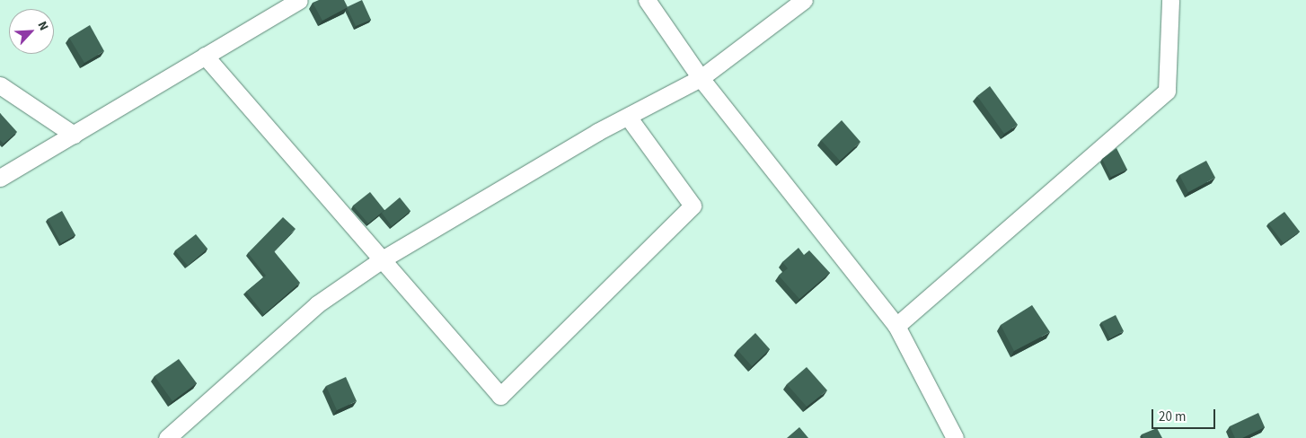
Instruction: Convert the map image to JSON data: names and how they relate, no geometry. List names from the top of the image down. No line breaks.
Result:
{"scale_bar":"20 m","north":"top right"}
